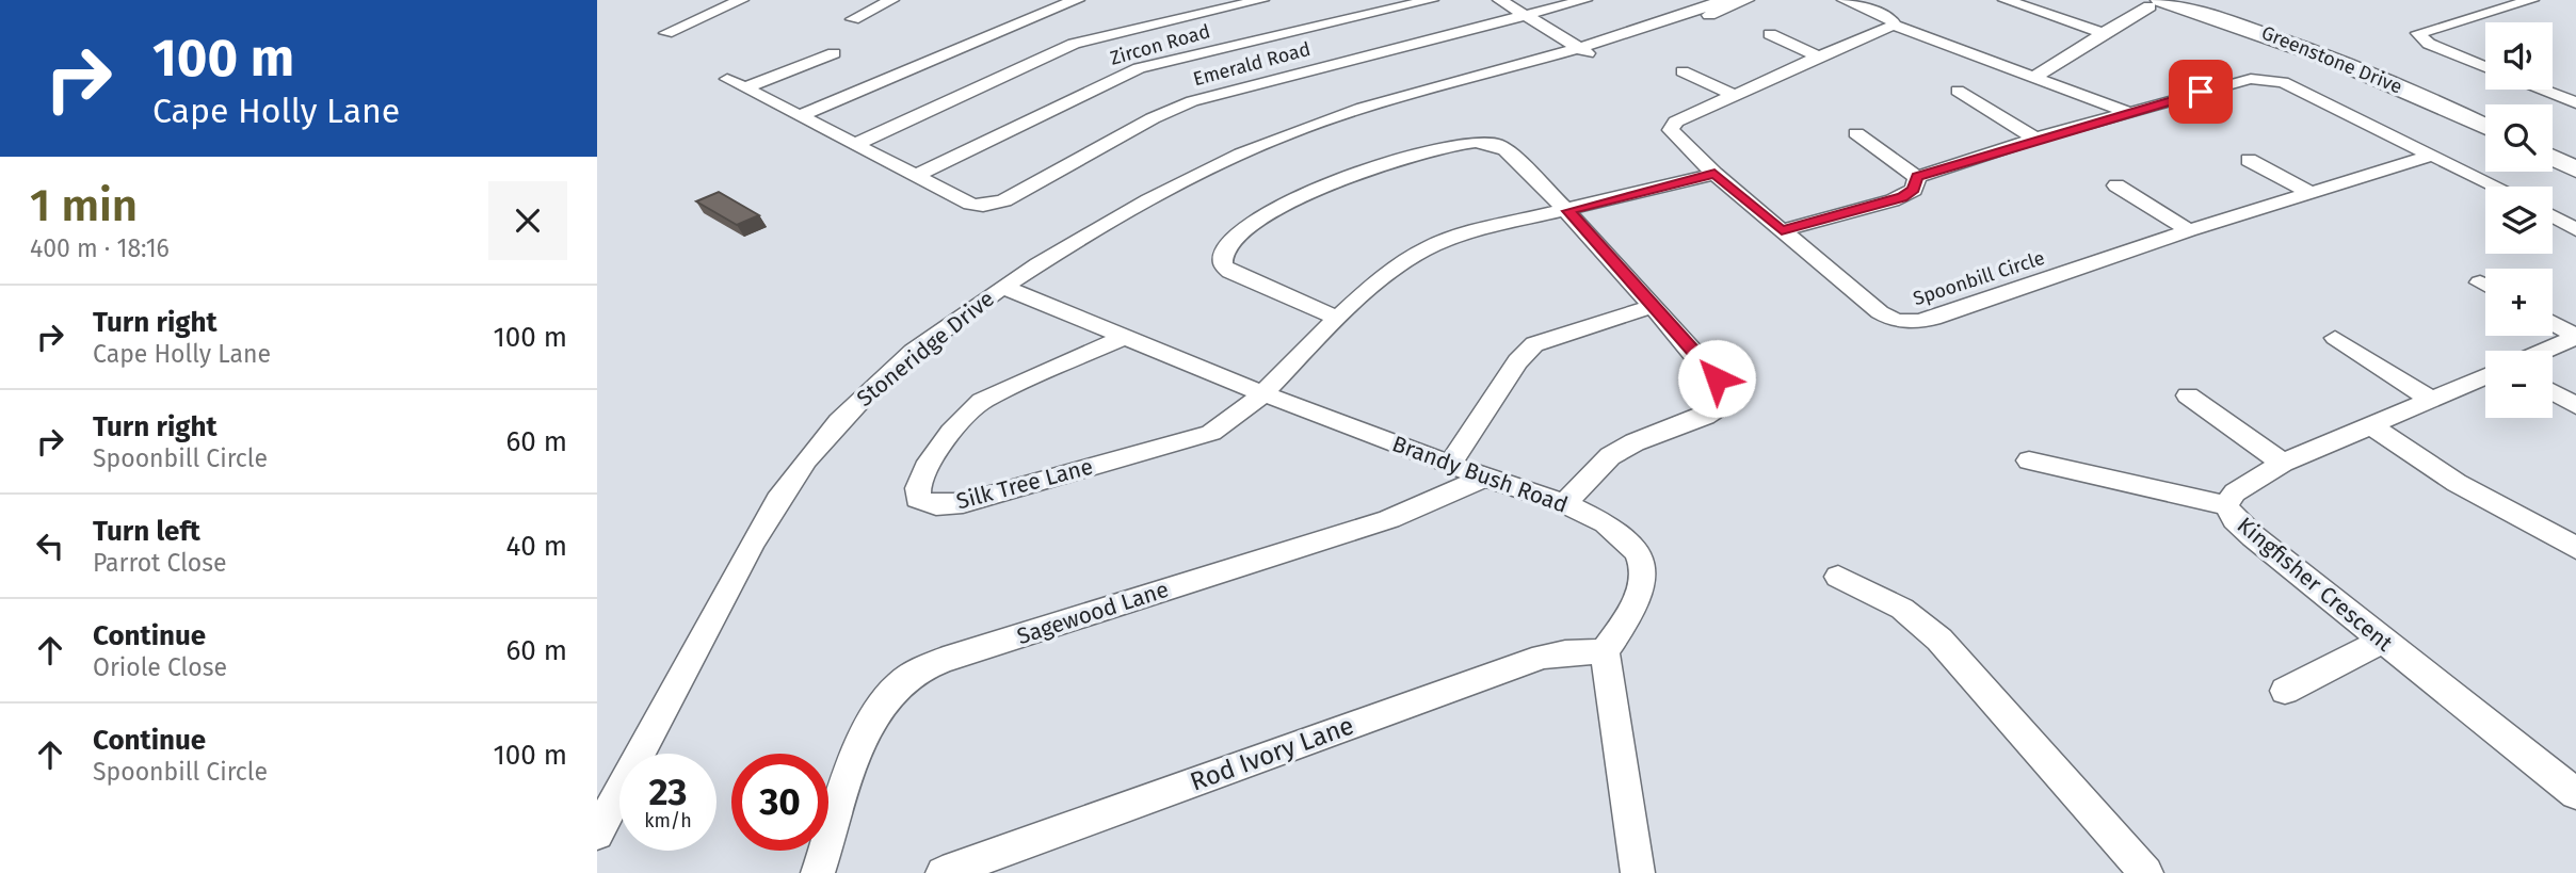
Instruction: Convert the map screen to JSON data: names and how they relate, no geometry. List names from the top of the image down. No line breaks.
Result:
{"streets":{"main road":["Greenstone Drive"],"street":["Zircon Road","Emerald Road","Spoonbill Circle","Stoneridge Drive","Brandy Bush Road","Silk Tree Lane","Kingfisher Crescent","Sagewood Lane","Rod Ivory Lane"]},"crossings":[["Zircon Road","Emerald Road"],["Stoneridge Drive","Brandy Bush Road"],["Brandy Bush Road","Silk Tree Lane"],["Brandy Bush Road","Sagewood Lane"],["Brandy Bush Road","Rod Ivory Lane"]],"page":{"turn":["100 m","Cape Holly Lane"],"map_buttons":["+","−"],"heading":["1 min","400 m · 18:16"],"list":[{"name":"Turn right","note":"Cape Holly Lane","value":"100 m"},{"name":"Turn right","note":"Spoonbill Circle","value":"60 m"},{"name":"Turn left","note":"Parrot Close","value":"40 m"},{"name":"Continue","note":"Oriole Close","value":"60 m"},{"name":"Continue","note":"Spoonbill Circle","value":"100 m"}],"speed":"23 km/h","limit":"30"}}
